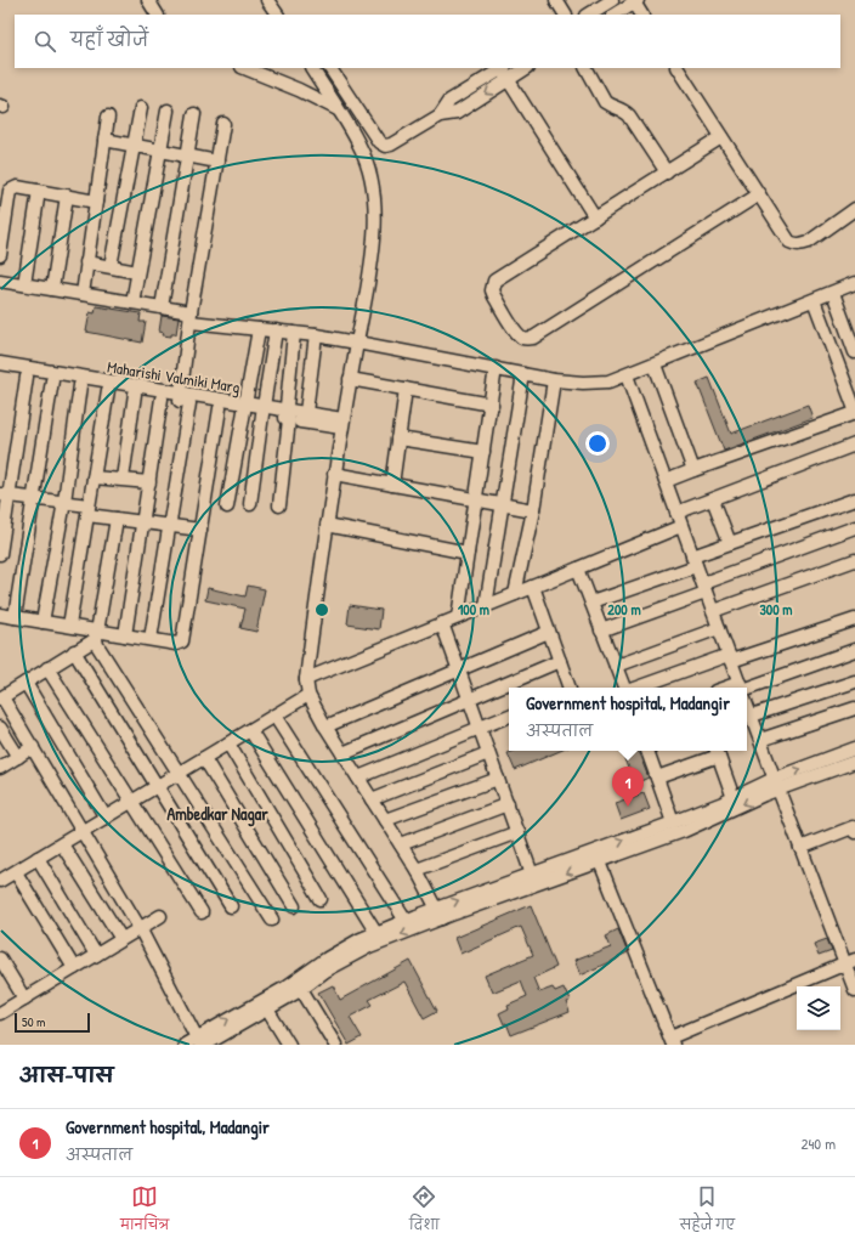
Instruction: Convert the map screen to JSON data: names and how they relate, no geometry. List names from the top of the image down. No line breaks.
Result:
{"streets":{"street":["Maharishi Valmiki Marg"]},"districts":["Ambedkar Nagar"],"scale_bar":"50 m","page":{"search":"यहाँ खोजें","popup":["Government hospital, Madangir","अस्पताल"],"pins":"1","scale":"50 m","heading":"आस-पास","list":[{"mark":"1","name":"Government hospital, Madangir","note":"अस्पताल","value":"240 m"}],"nav":["मानचित्र","दिशा","सहेजे गए"]},"rings":["100 m","200 m","300 m"]}
